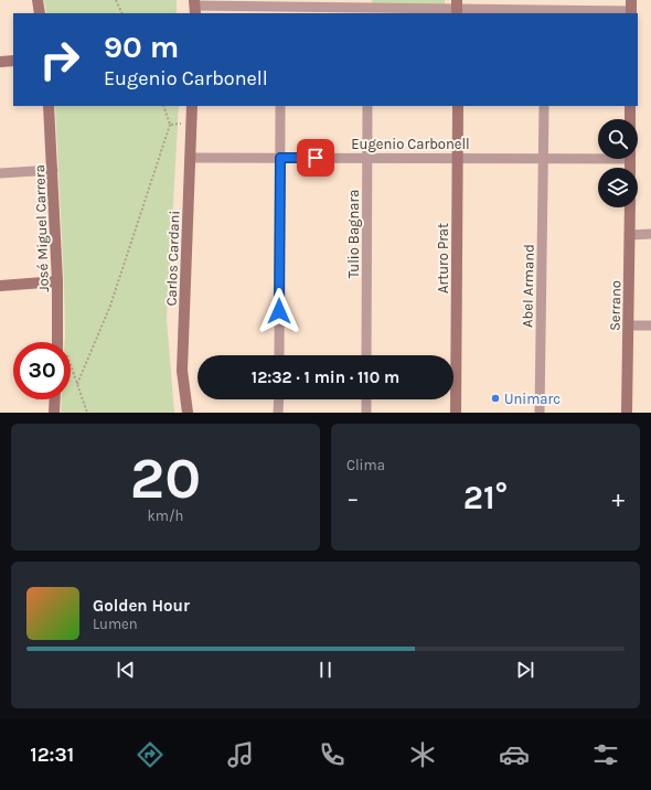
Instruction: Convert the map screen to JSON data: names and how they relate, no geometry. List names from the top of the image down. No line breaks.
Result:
{"streets":{"main road":["José Miguel Carrera","Carlos Cardani","Arturo Prat","Serrano"],"street":["Eugenio Carbonell","Tulio Bagnara","Abel Armand"]},"crossings":[["Eugenio Carbonell","Tulio Bagnara"],["Eugenio Carbonell","Carlos Cardani"],["Eugenio Carbonell","Arturo Prat"],["Eugenio Carbonell","Abel Armand"]],"places":["Unimarc"],"page":{"turn":["90 m","Eugenio Carbonell"],"limit":"30","trip":"12:32 · 1 min · 110 m","tile":[["20","km/h"],"Clima"],"heat":["−","21°","+"],"song":["Golden Hour","Lumen"],"tabs":"12:31"}}
